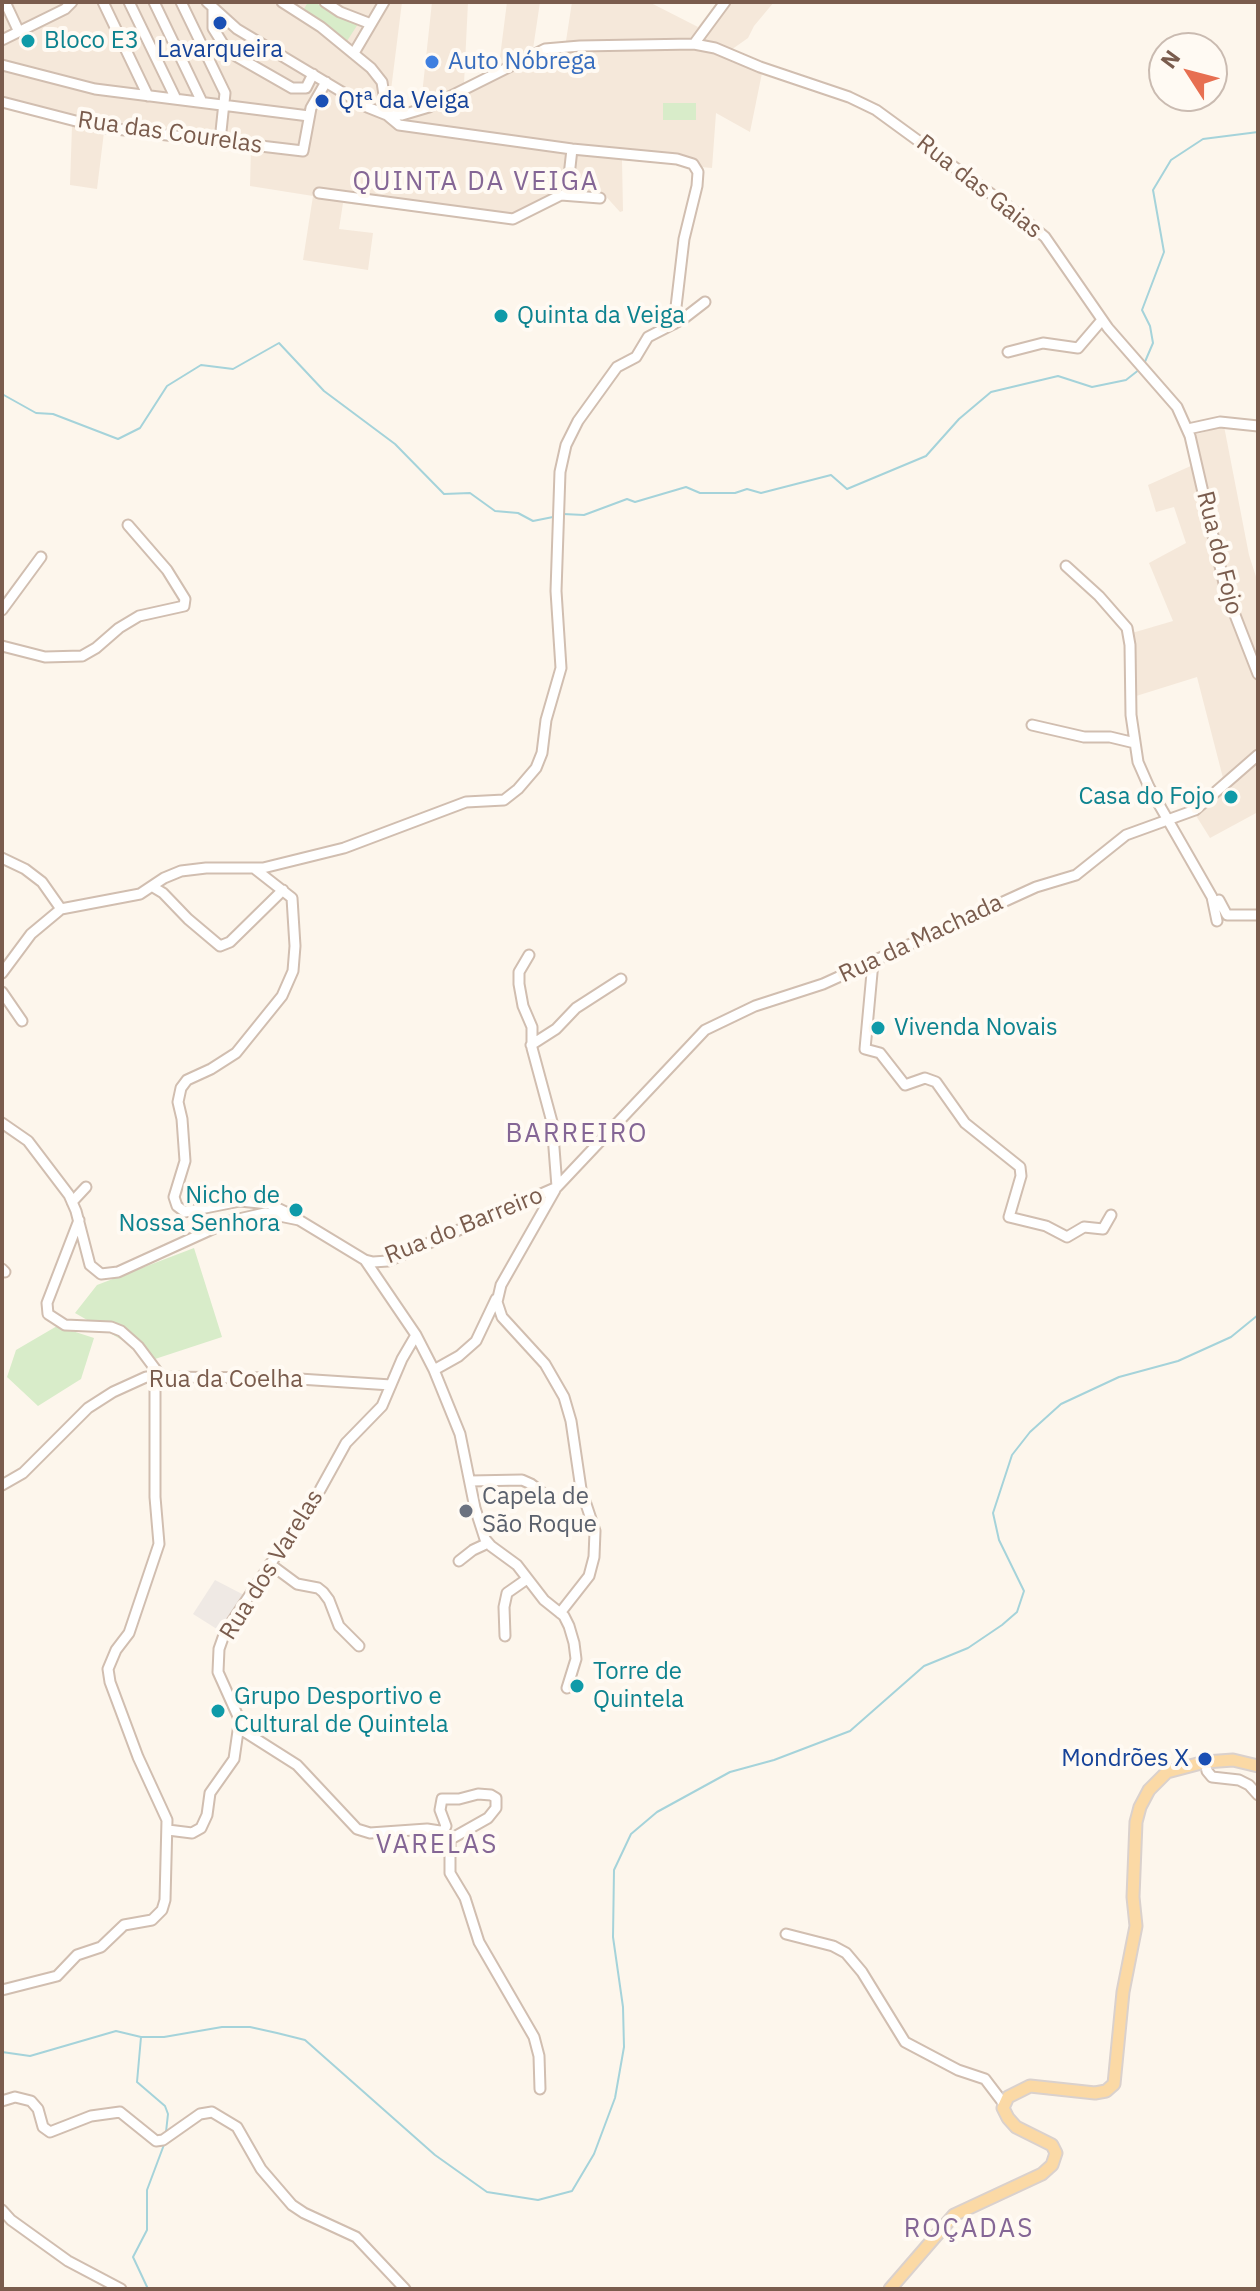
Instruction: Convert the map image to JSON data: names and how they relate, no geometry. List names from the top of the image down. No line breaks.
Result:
{"streets":{"street":["Rua das Courelas","Rua das Gaias","Rua do Fojo","Rua da Machada","Rua do Barreiro","Rua da Coelha","Rua dos Varelas"]},"crossings":[["Rua das Gaias","Rua do Fojo"],["Rua da Machada","Rua do Barreiro"],["Rua da Coelha","Rua dos Varelas"]],"districts":["QUINTA DA VEIGA","BARREIRO","VARELAS","ROÇADAS"],"places":["Lavarqueira","Bloco E3","Auto Nóbrega","Qtª da Veiga","Quinta da Veiga","Casa do Fojo","Vivenda Novais","Nicho de Nossa Senhora","Capela de São Roque","Torre de Quintela","Grupo Desportivo e Cultural de Quintela","Mondrões X"],"north":"top left"}
